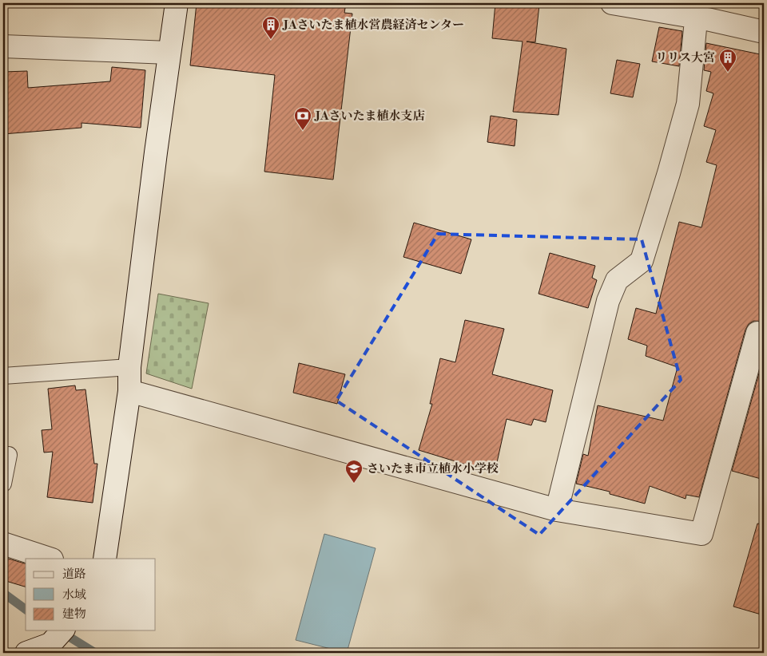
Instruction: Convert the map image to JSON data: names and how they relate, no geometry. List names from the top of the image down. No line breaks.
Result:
{"places":{"building":["JAさいたま植水営農経済センター","リリス大宮"],"bank":["JAさいたま植水支店"],"school or university":["さいたま市立植水小学校"]},"legend":["道路","水域","建物"]}
